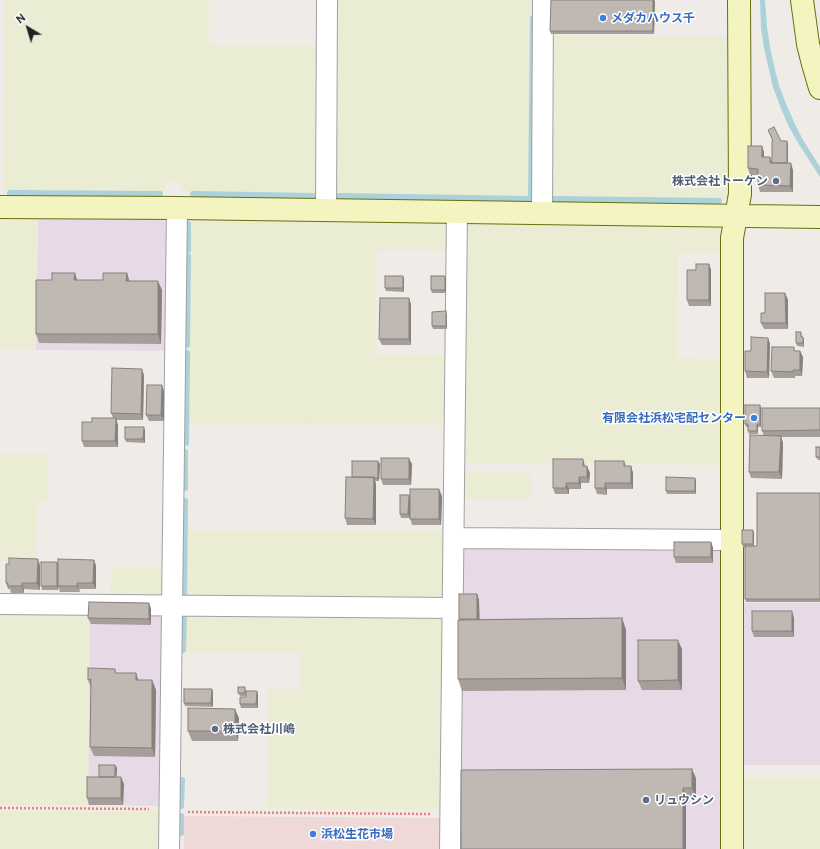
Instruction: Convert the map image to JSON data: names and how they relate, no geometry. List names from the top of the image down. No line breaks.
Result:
{"places":["メダカハウス千","株式会社トーケン","有限会社浜松宅配センター","株式会社川嶋","リュウシン","浜松生花市場"],"north":"top left"}
